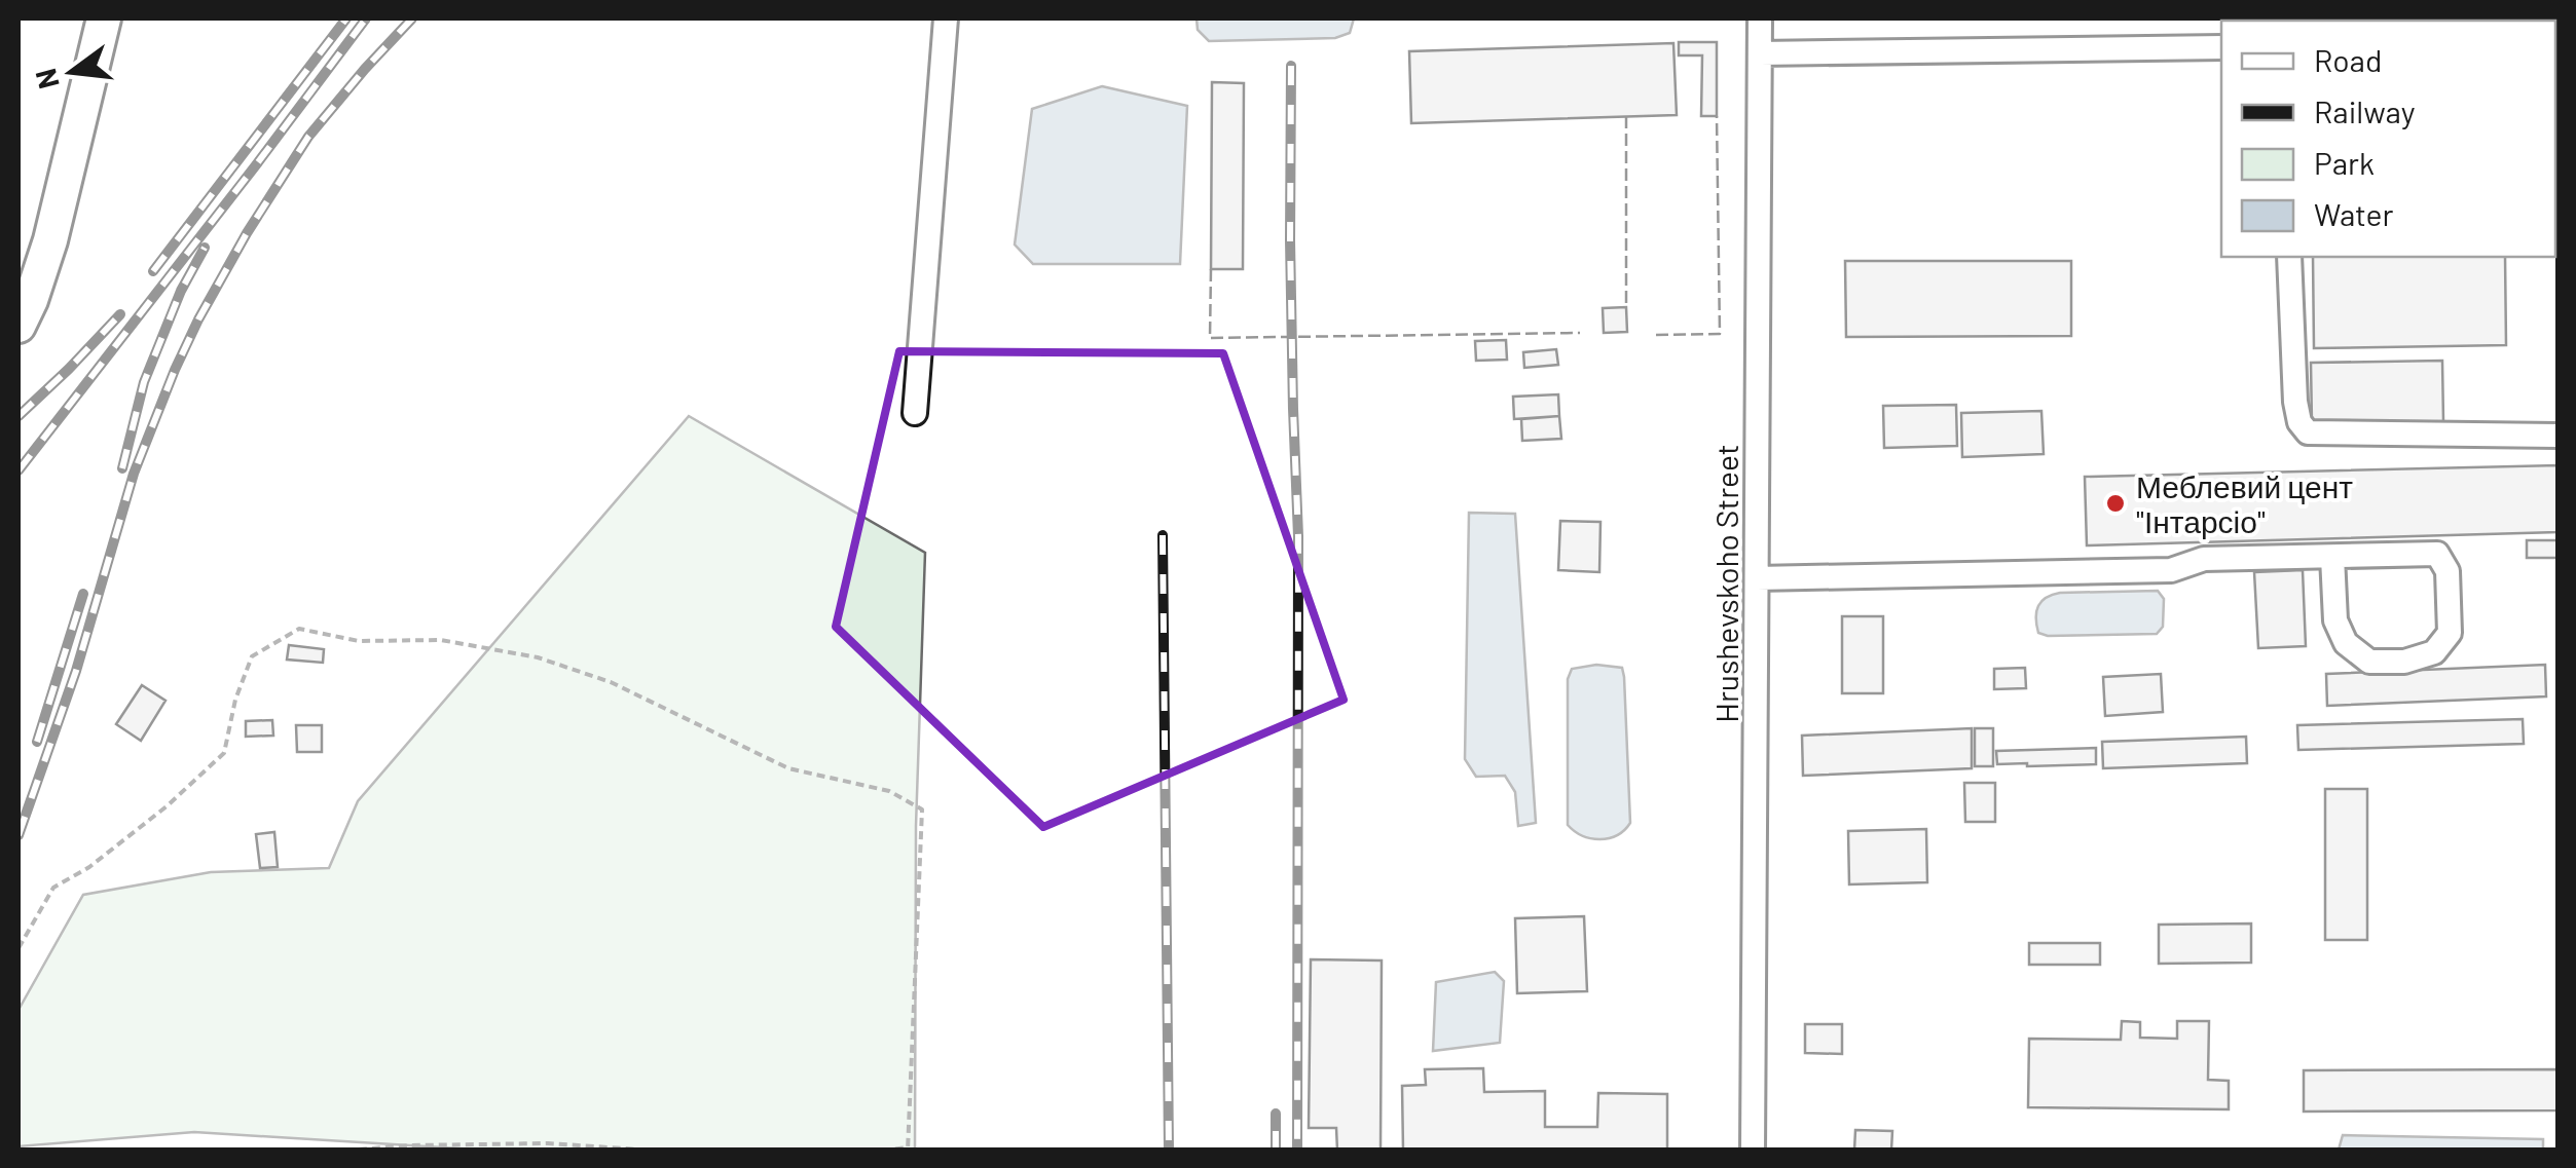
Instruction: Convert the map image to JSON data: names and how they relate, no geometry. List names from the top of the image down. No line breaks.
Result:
{"streets":{"street":["Hrushevskoho Street"]},"places":["Меблевий цент \"Інтарсіо\""],"legend":["Road","Railway","Park","Water"],"north":"left"}
